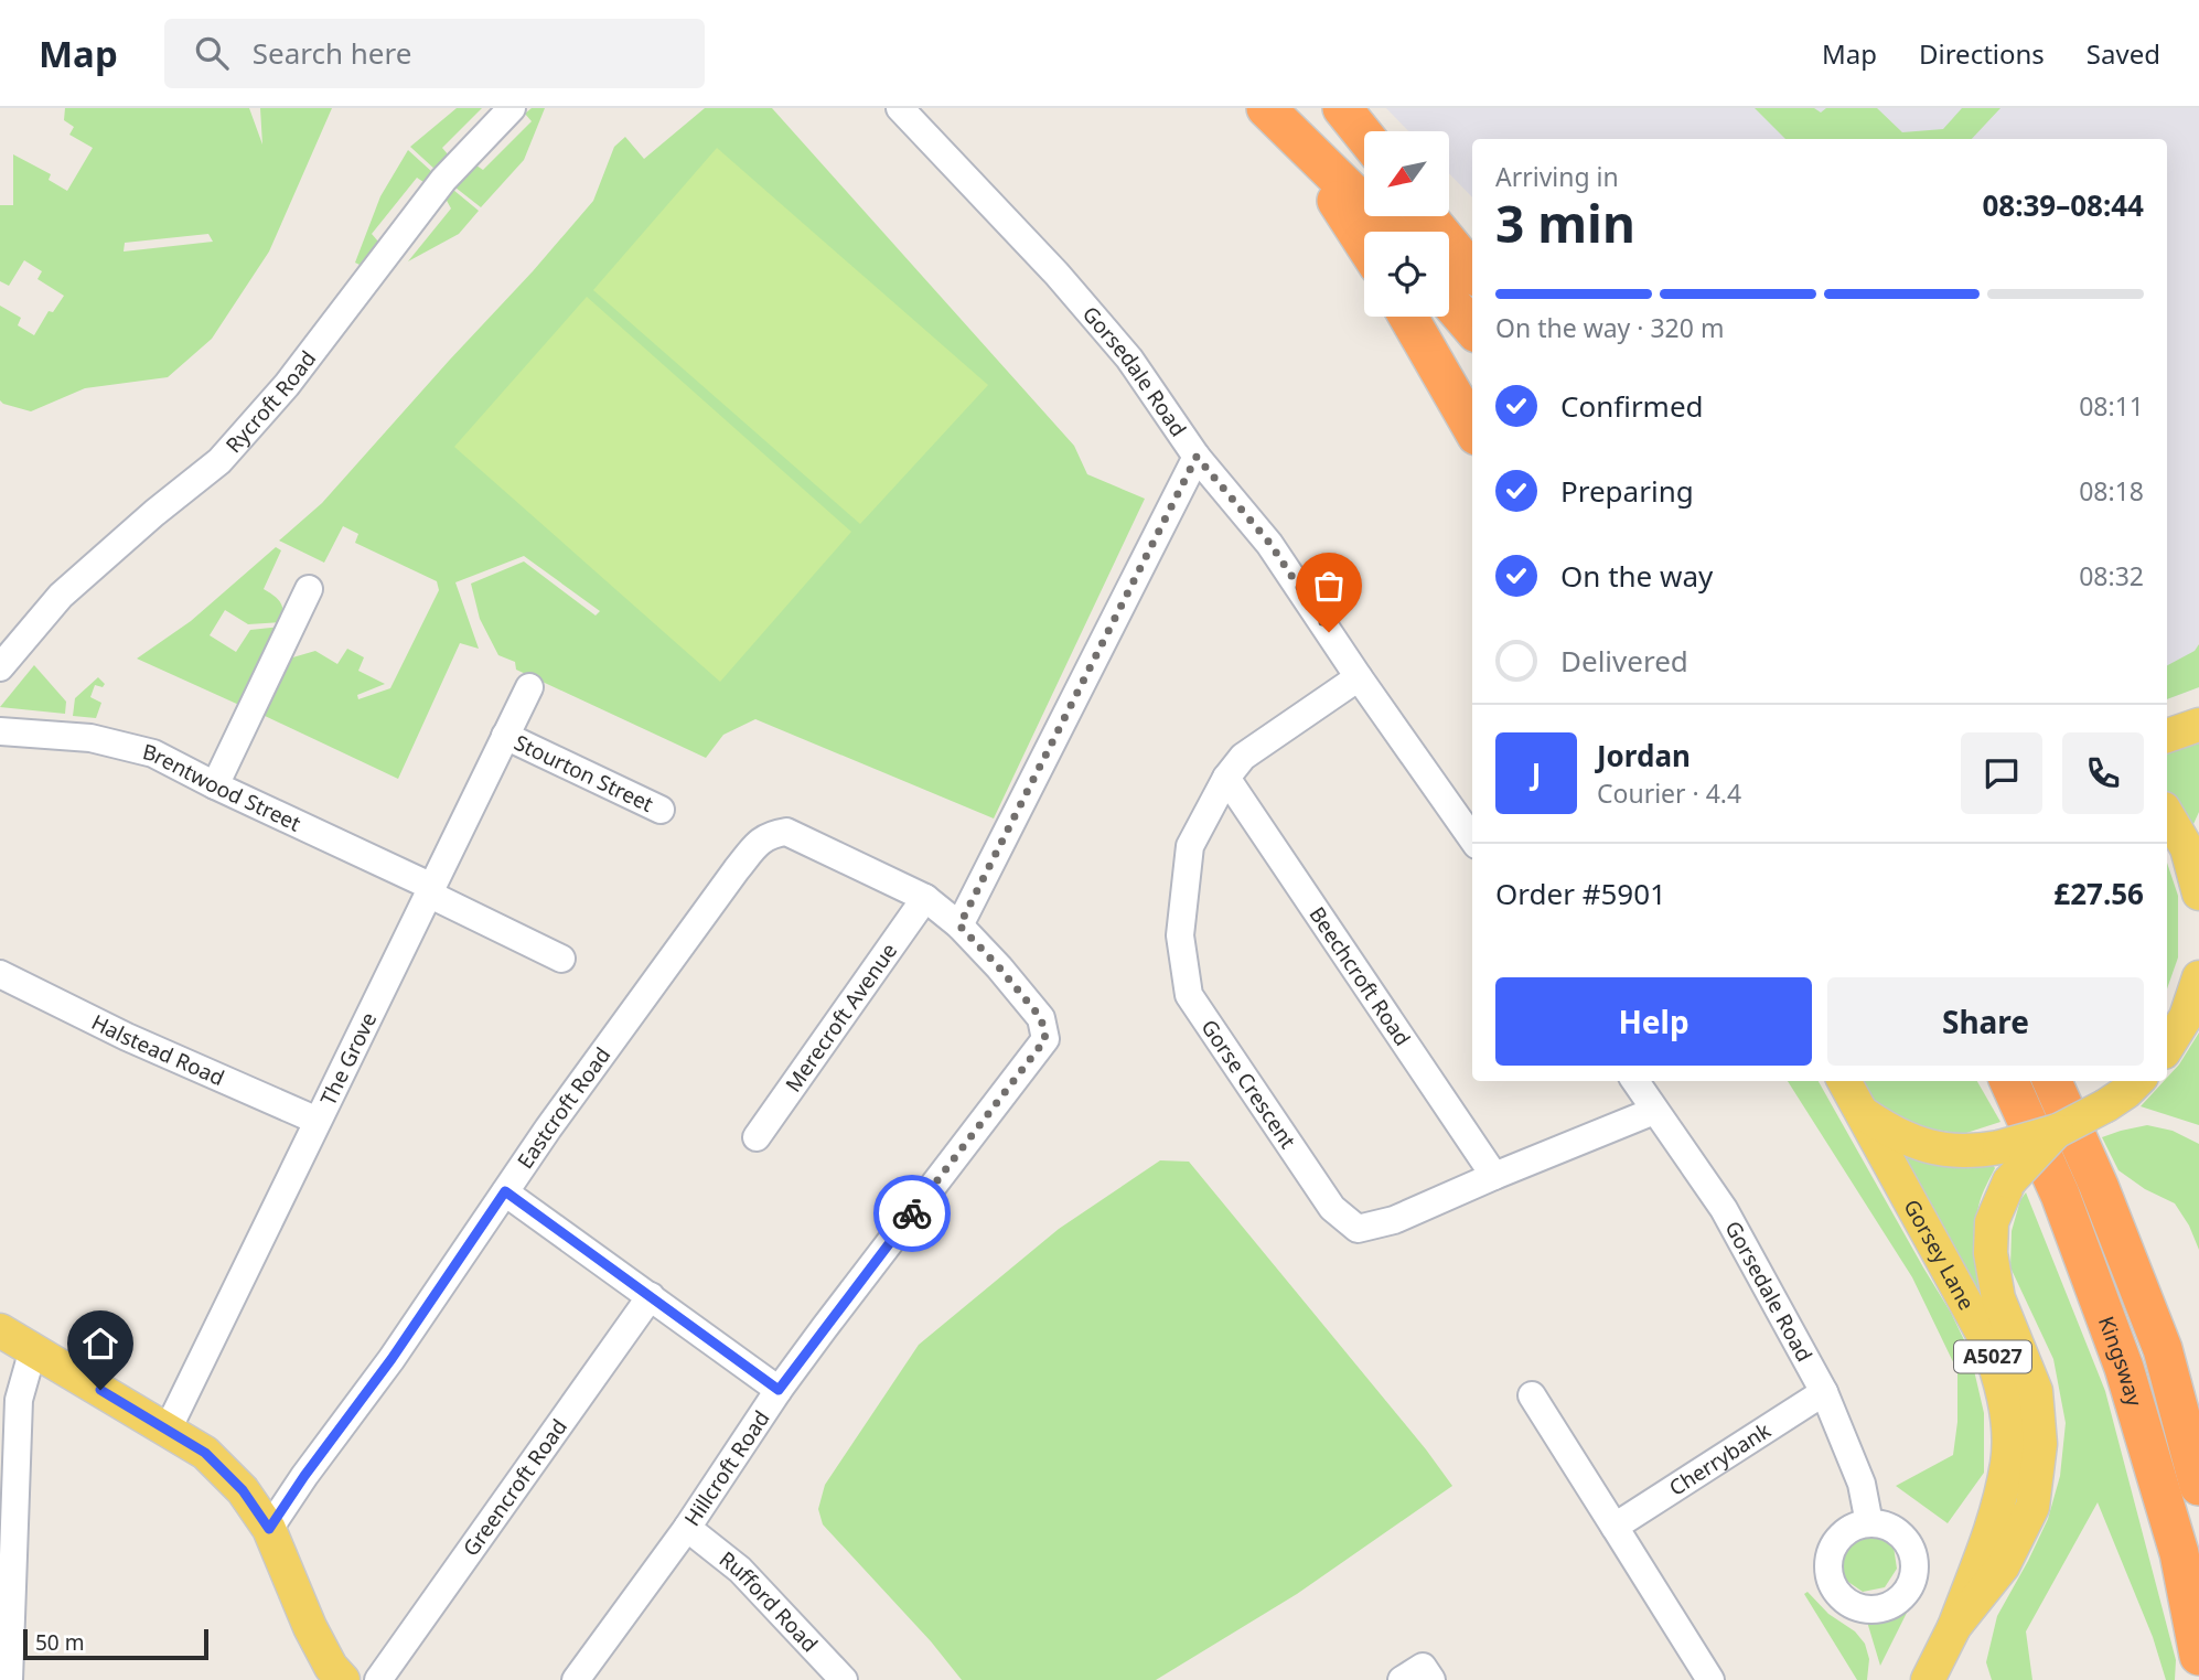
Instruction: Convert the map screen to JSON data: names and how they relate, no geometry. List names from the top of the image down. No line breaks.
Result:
{"streets":{"highway":["Kingsway"],"main road":["Gorsey Lane","A5027"],"street":["Gorsedale Road","Rycroft Road","Stourton Street","Brentwood Street","Beechcroft Road","Merecroft Avenue","Halstead Road","The Grove","Gorse Crescent","Eastcroft Road","Cherrybank","Hillcroft Road","Greencroft Road","Rufford Road"]},"crossings":[["Gorsedale Road","Gorse Crescent"],["Gorsedale Road","Cherrybank"],["Stourton Street","The Grove"],["Brentwood Street","The Grove"],["Beechcroft Road","Gorse Crescent"],["Merecroft Avenue","Eastcroft Road"],["Merecroft Avenue","Hillcroft Road"],["Halstead Road","The Grove"],["Eastcroft Road","Hillcroft Road"],["Hillcroft Road","Rufford Road"]],"scale_bar":"50 m","north":"bottom left","page":{"header":"Map","search":"Search here","nav":["Map","Directions","Saved"],"heading":["3 min","Arriving in","08:39–08:44"],"panel":["Jordan","Courier · 4.4","Order #5901","£27.56"],"bar":"On the way · 320 m","list":[["Confirmed","08:11"],["Preparing","08:18"],["On the way","08:32"],"Delivered"],"round":"J","buttons":["Help","Share"],"scale":"50 m"}}
